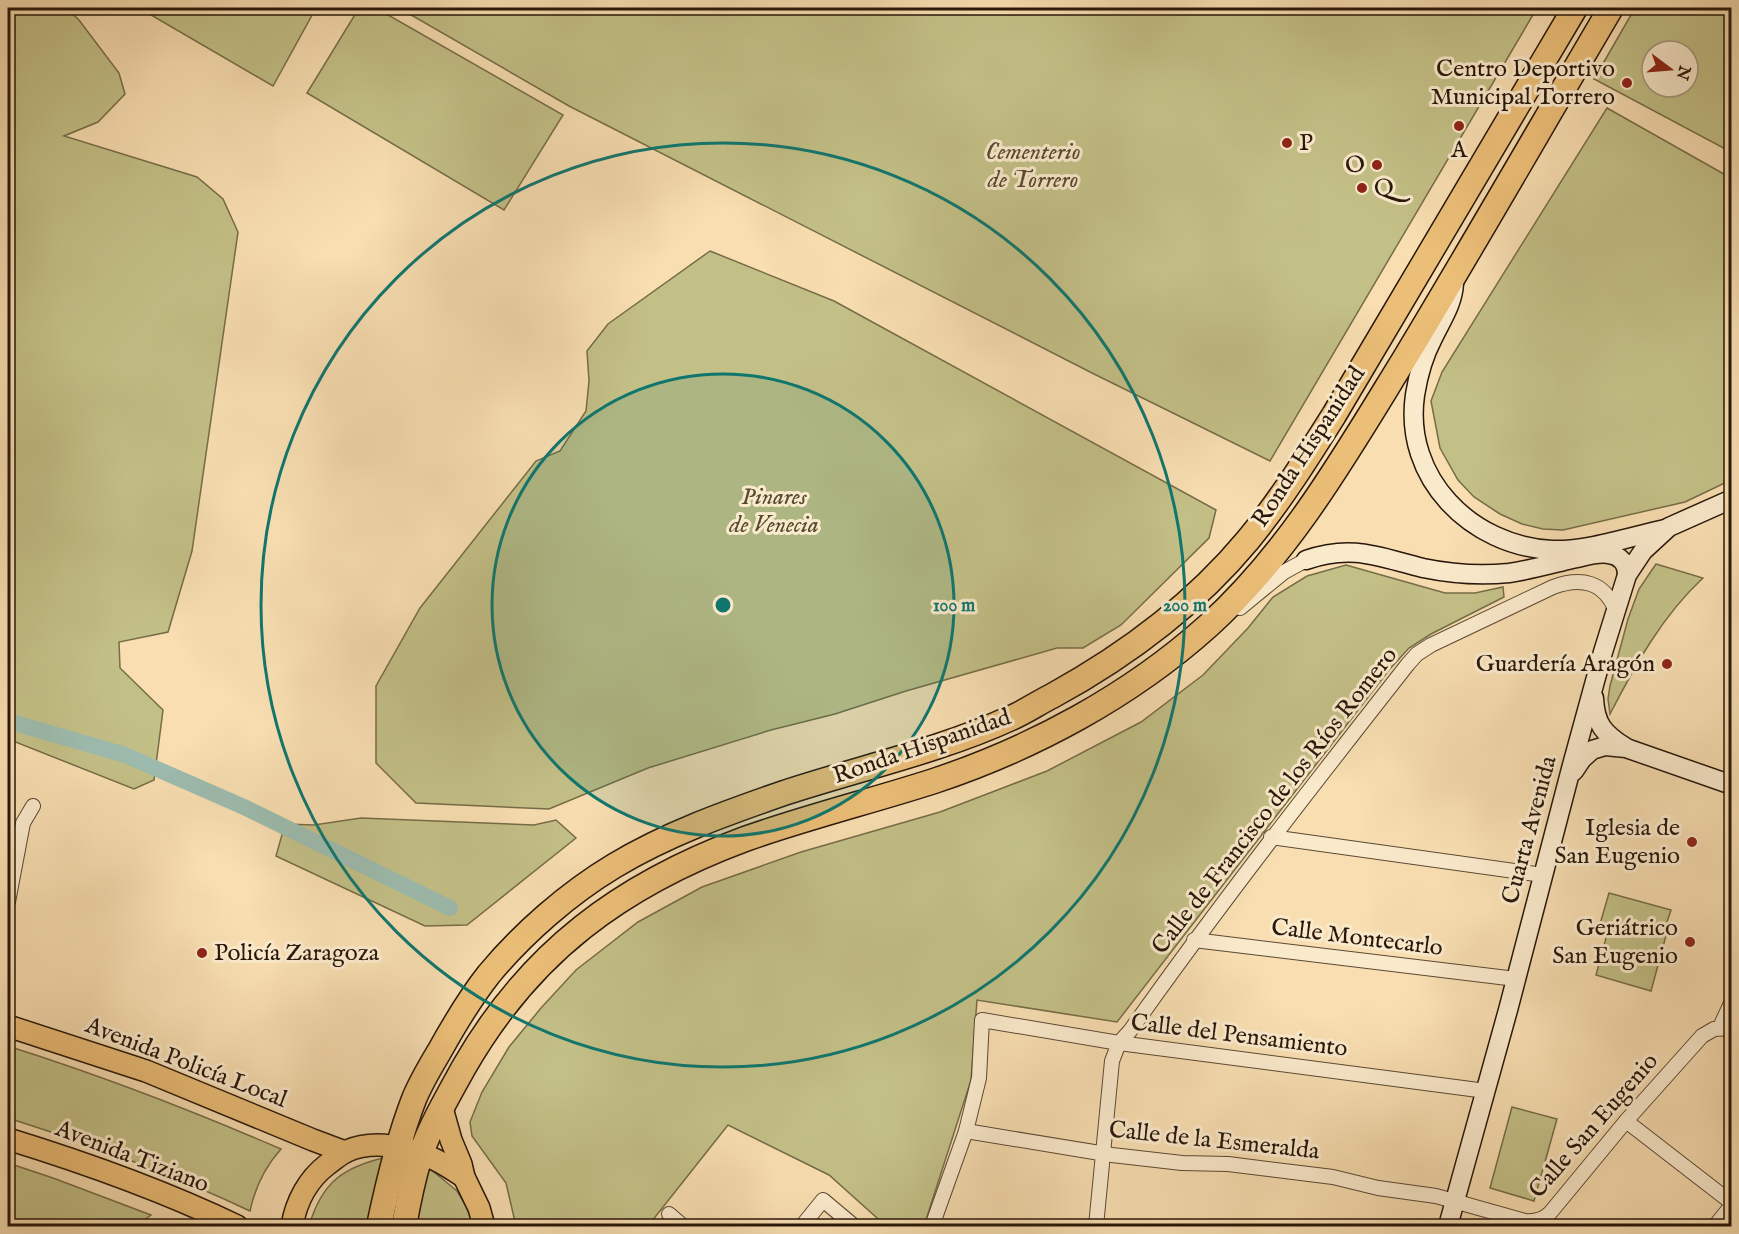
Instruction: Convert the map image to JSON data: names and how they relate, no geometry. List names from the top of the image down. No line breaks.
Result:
{"streets":{"highway":["Ronda Hispanidad"],"main road":["Avenida Policía Local","Avenida Tiziano"],"street":["Calle de Francisco de los Ríos Romero","Cuarta Avenida","Calle Montecarlo","Calle del Pensamiento","Calle San Eugenio","Calle de la Esmeralda"]},"crossings":[["Calle de Francisco de los Ríos Romero","Cuarta Avenida"],["Calle de Francisco de los Ríos Romero","Calle Montecarlo"],["Calle de Francisco de los Ríos Romero","Calle del Pensamiento"],["Cuarta Avenida","Calle Montecarlo"],["Cuarta Avenida","Calle del Pensamiento"],["Cuarta Avenida","Calle San Eugenio"],["Cuarta Avenida","Calle de la Esmeralda"],["Calle del Pensamiento","Calle de la Esmeralda"],["Calle San Eugenio","Calle de la Esmeralda"]],"parks":["Cementerio de Torrero","Pinares de Venecia"],"places":["Centro Deportivo Municipal Torrero","A","P","O","Q","Guardería Aragón","Iglesia de San Eugenio","Geriátrico San Eugenio","Policía Zaragoza"],"north":"right","rings":["100 m","200 m"]}
